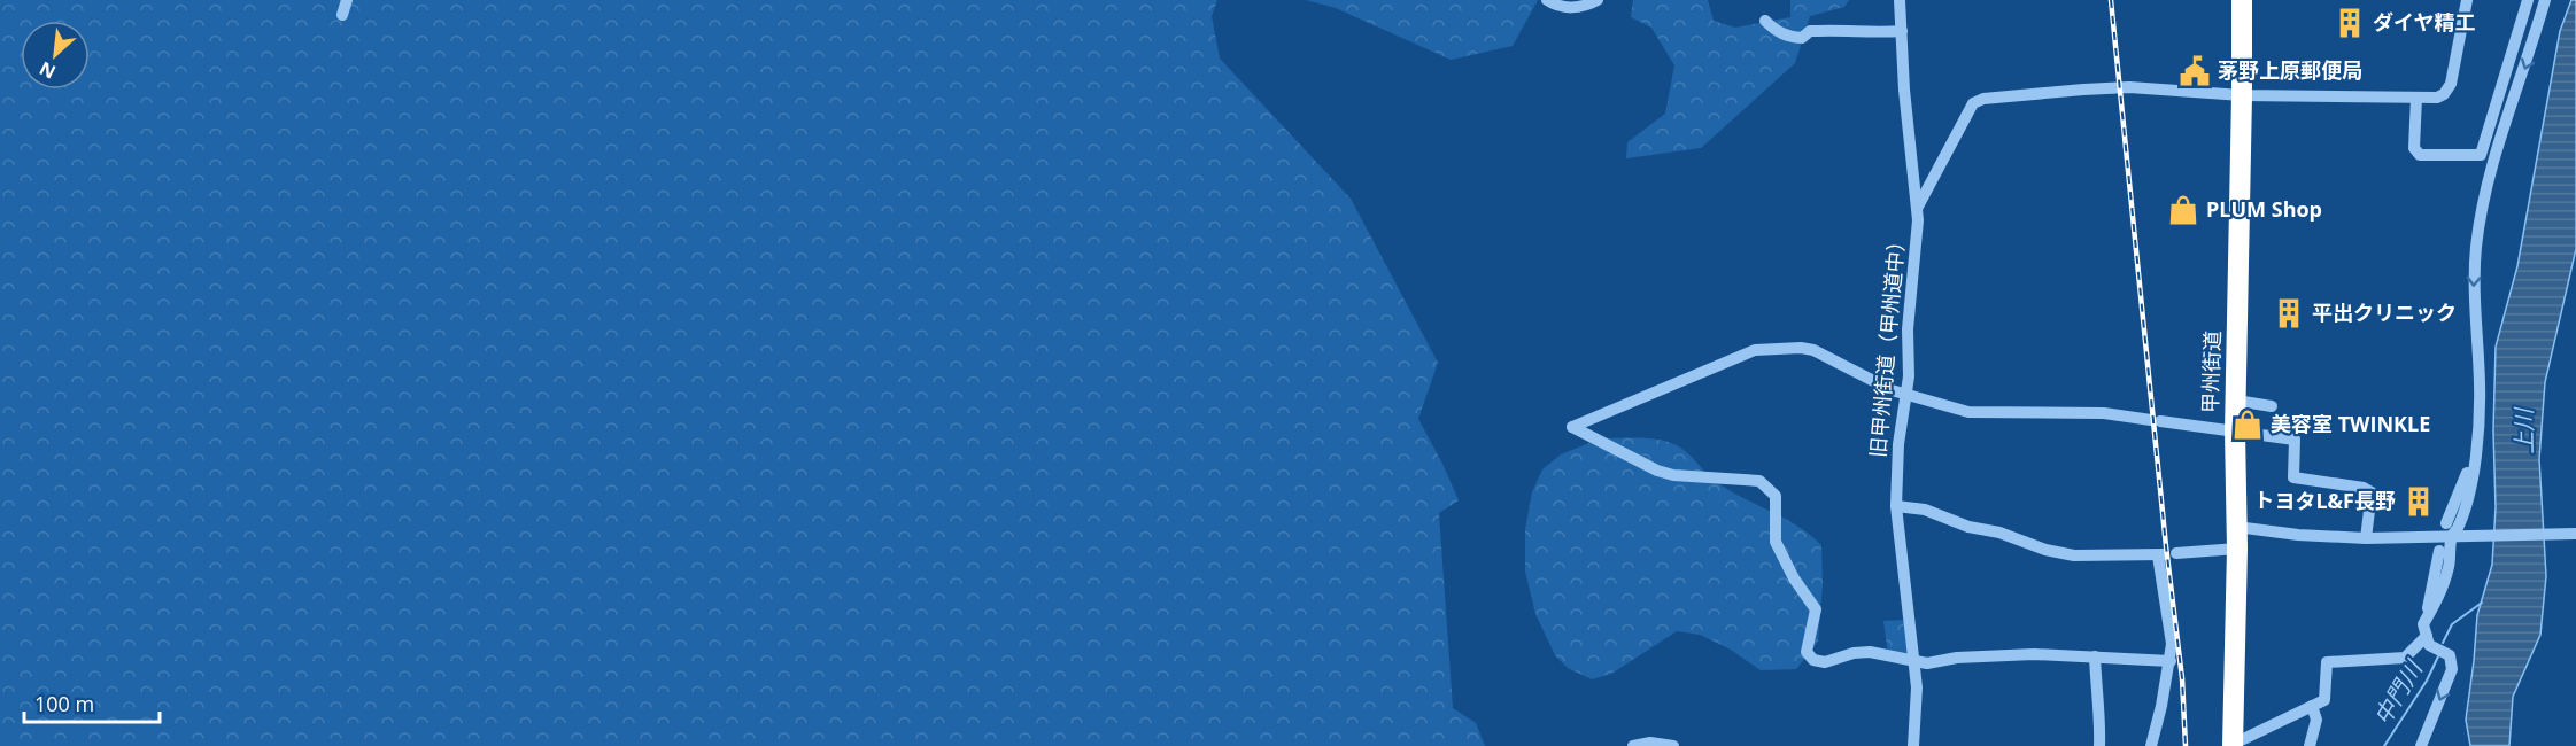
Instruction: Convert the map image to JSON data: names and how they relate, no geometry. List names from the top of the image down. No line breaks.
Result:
{"streets":{"highway":["甲州街道"],"street":["旧甲州街道（甲州道中）"]},"crossings":[["旧甲州街道（甲州道中）","甲州街道"]],"water":["上川","中門川"],"places":{"building":["ダイヤ精工","平出クリニック","トヨタL&F長野"],"public building":["茅野上原郵便局"],"shop":["PLUM Shop","美容室 TWINKLE"]},"scale_bar":"100 m","north":"bottom left"}
